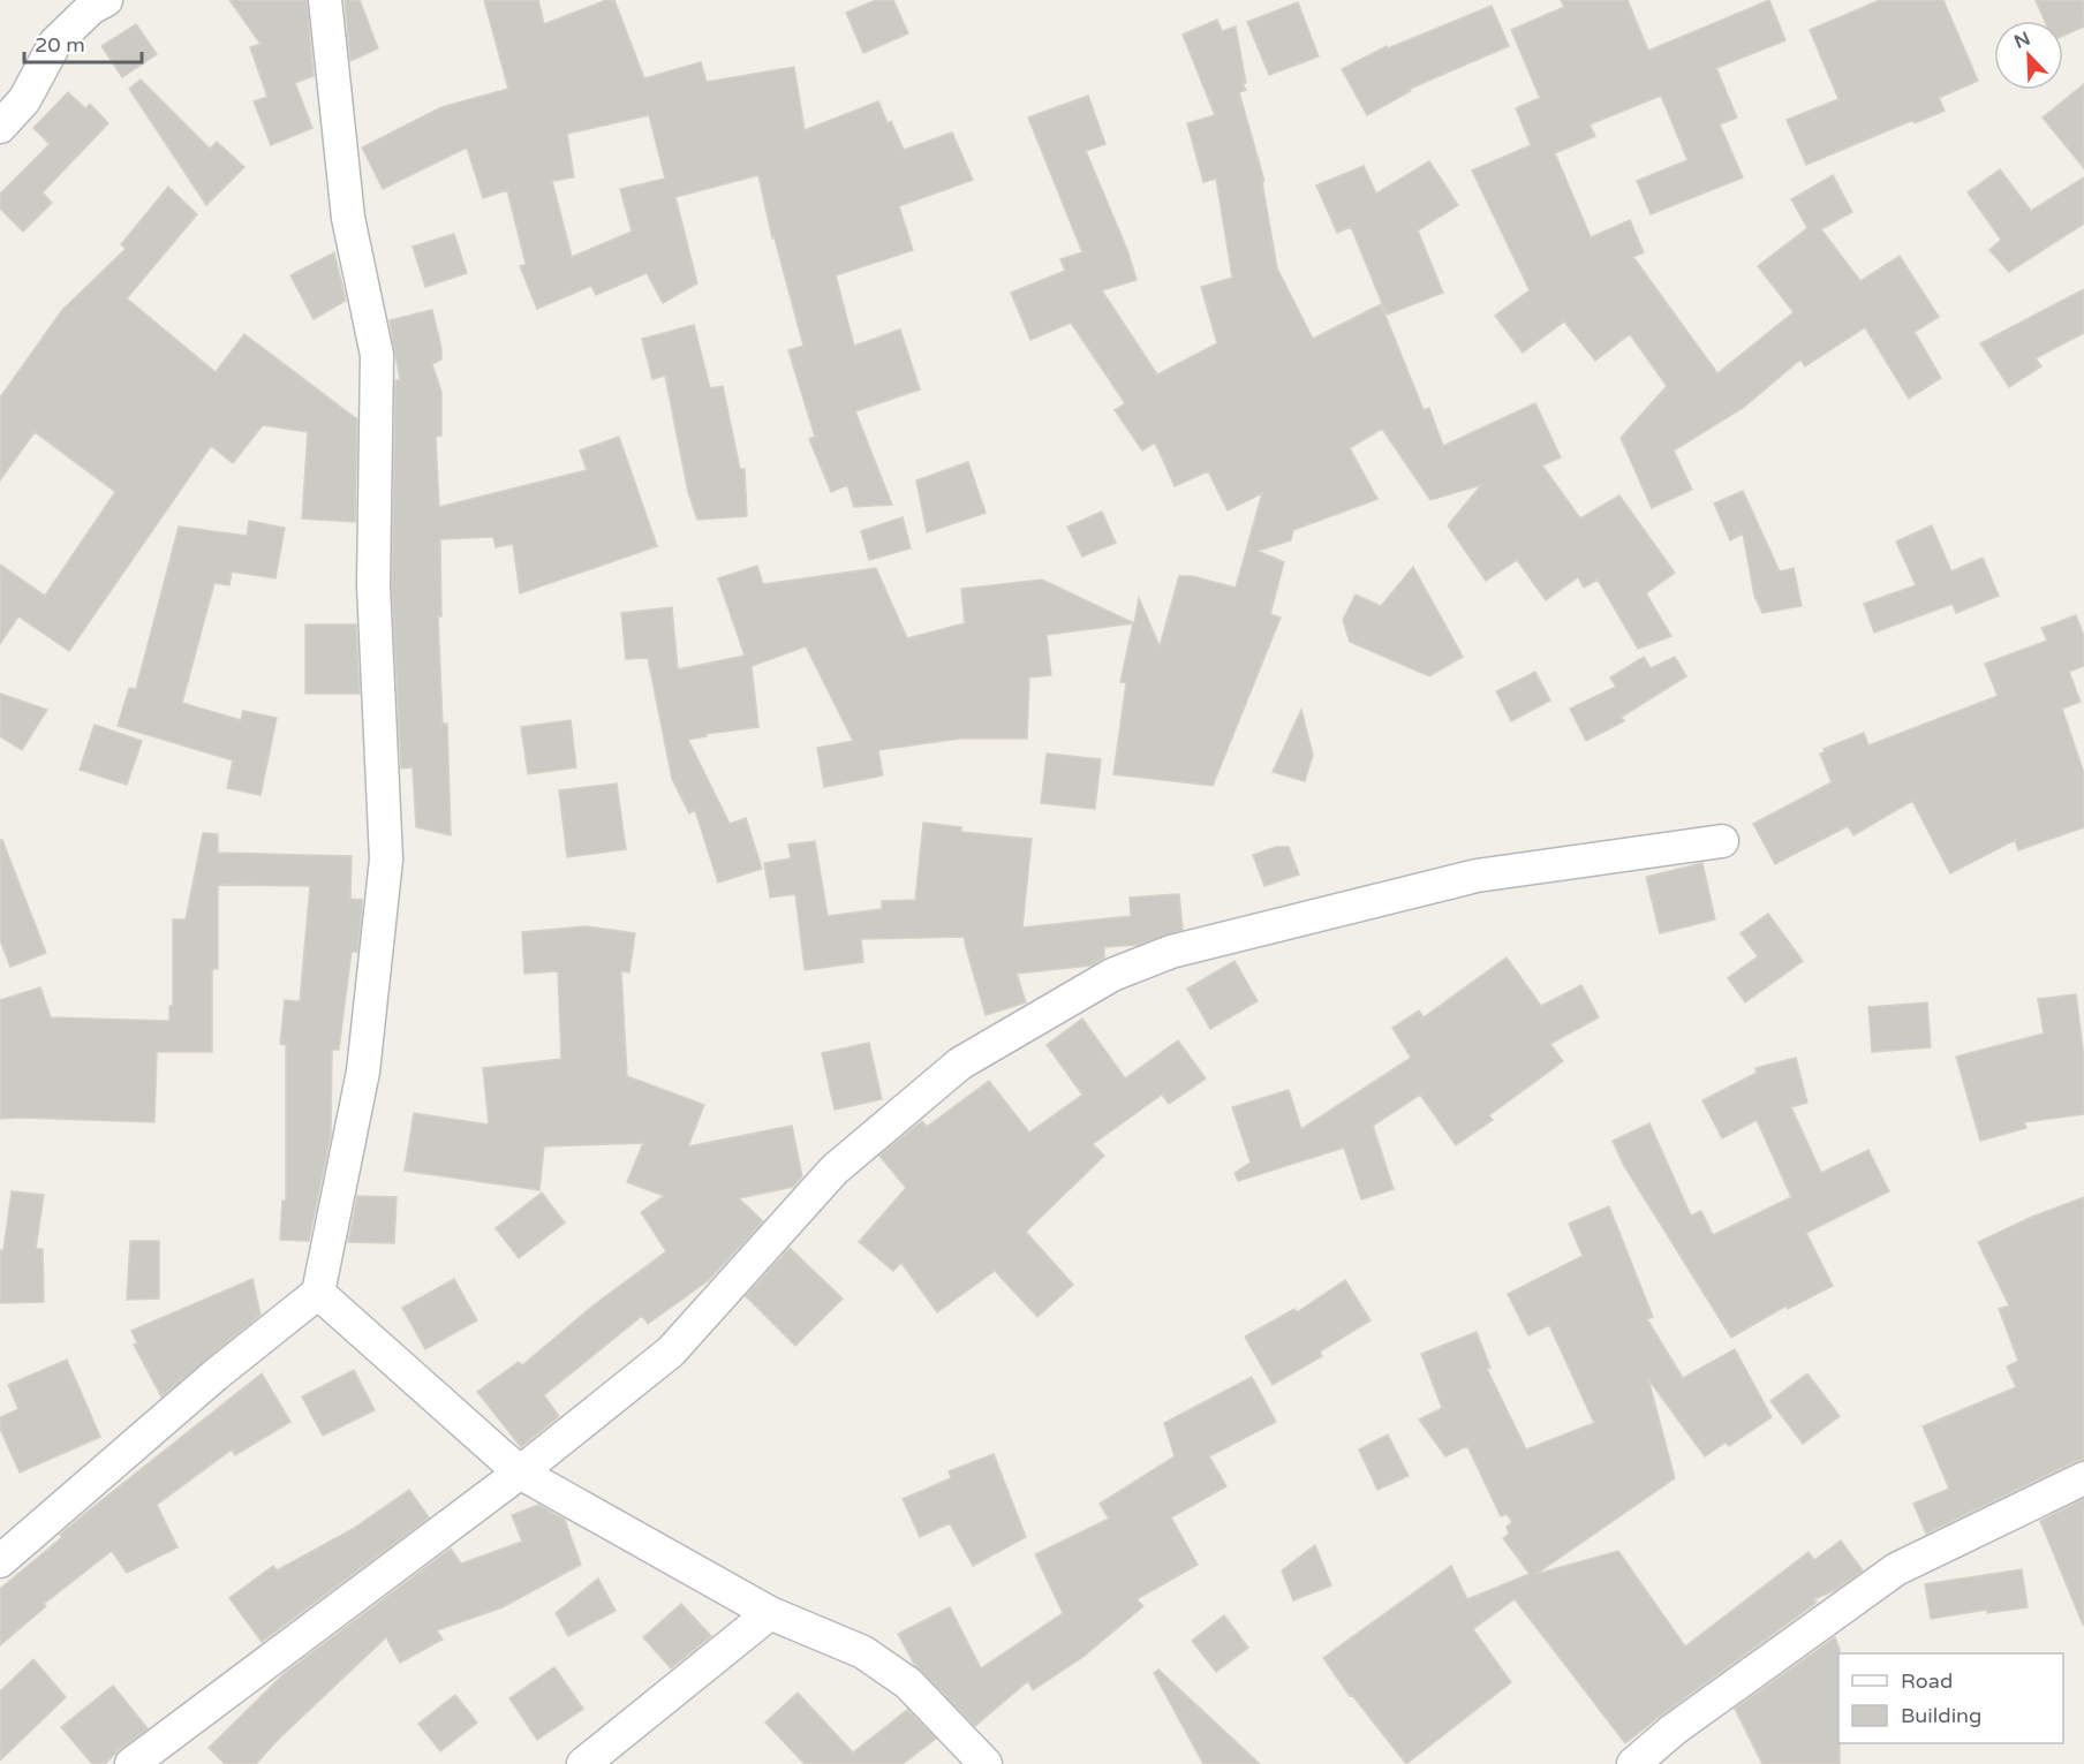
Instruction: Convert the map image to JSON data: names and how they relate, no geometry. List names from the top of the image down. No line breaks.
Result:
{"legend":["Road","Building"],"scale_bar":"20 m","north":"top left"}
